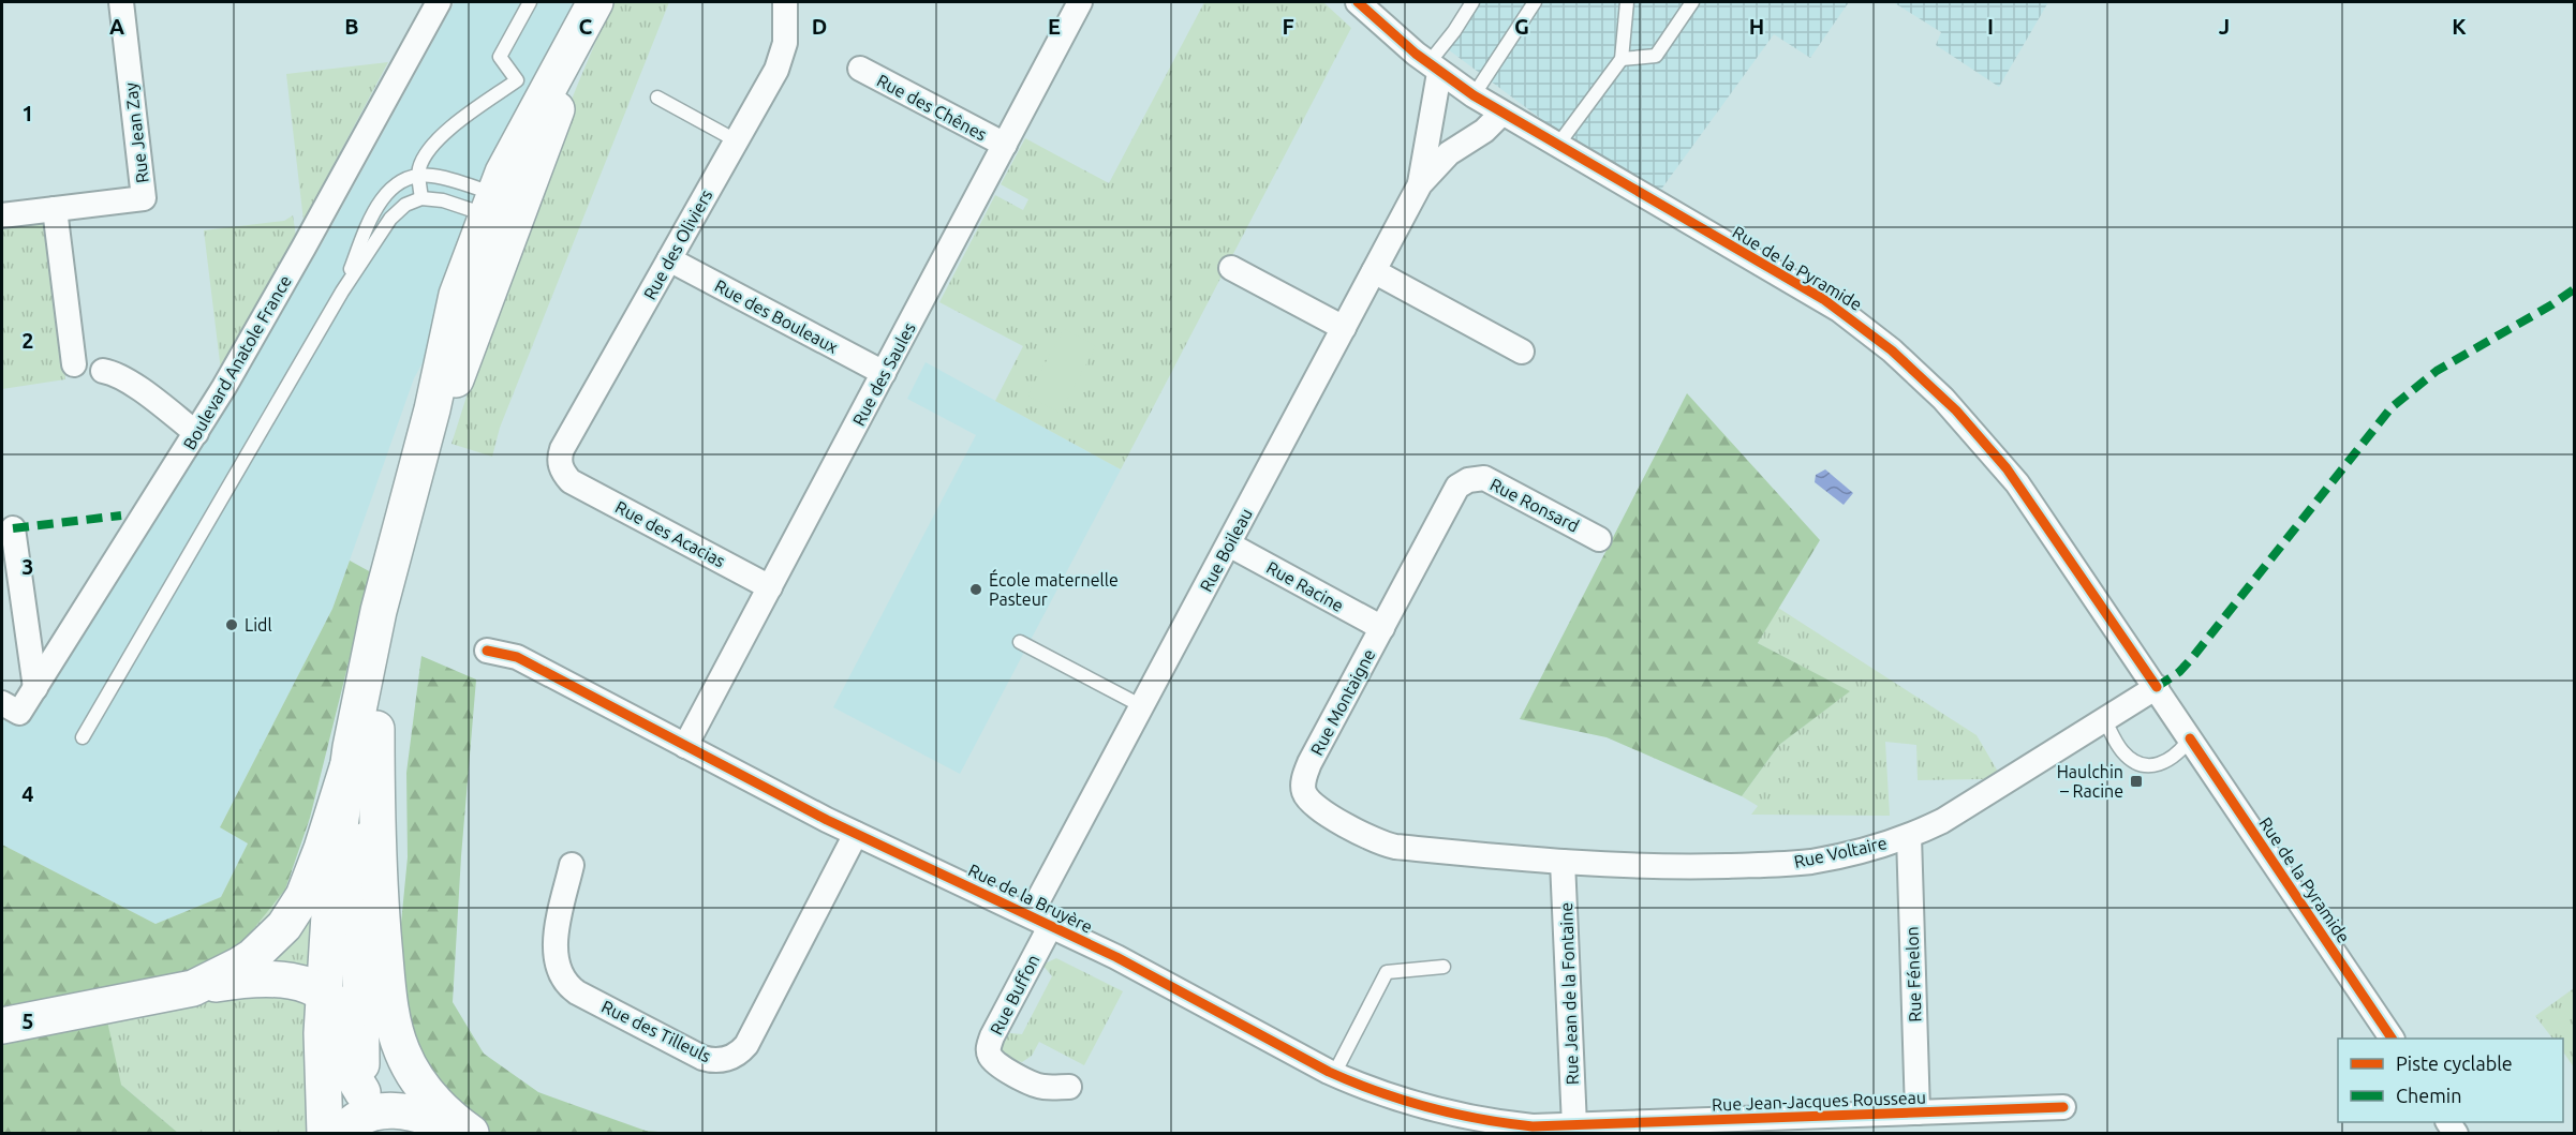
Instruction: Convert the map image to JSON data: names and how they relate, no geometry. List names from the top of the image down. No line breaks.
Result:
{"streets":{"street":["Rue des Chênes","Rue Jean Zay","Rue des Oliviers","Rue de la Pyramide","Rue des Bouleaux","Boulevard Anatole France","Rue des Saules","Rue Ronsard","Rue des Acacias","Rue Boileau","Rue Racine","Rue Montaigne","Rue Voltaire","Rue de la Bruyère","Rue Fénelon","Rue Jean de la Fontaine","Rue Buffon","Rue des Tilleuls","Rue Jean-Jacques Rousseau"]},"crossings":[["Rue des Chênes","Rue des Saules"],["Rue des Oliviers","Rue des Bouleaux"],["Rue des Oliviers","Rue des Acacias"],["Rue de la Pyramide","Rue Boileau"],["Rue de la Pyramide","Rue Voltaire"],["Rue des Bouleaux","Rue des Saules"],["Rue des Saules","Rue des Acacias"],["Rue des Saules","Rue de la Bruyère"],["Rue Ronsard","Rue Montaigne"],["Rue Boileau","Rue Racine"],["Rue Boileau","Rue de la Bruyère"],["Rue Boileau","Rue Buffon"],["Rue Racine","Rue Montaigne"],["Rue Montaigne","Rue Voltaire"],["Rue Voltaire","Rue Fénelon"],["Rue Voltaire","Rue Jean de la Fontaine"],["Rue de la Bruyère","Rue Jean de la Fontaine"],["Rue de la Bruyère","Rue Buffon"],["Rue de la Bruyère","Rue des Tilleuls"],["Rue de la Bruyère","Rue Jean-Jacques Rousseau"],["Rue Fénelon","Rue Jean-Jacques Rousseau"],["Rue Jean de la Fontaine","Rue Jean-Jacques Rousseau"]],"places":{"other":["École maternelle Pasteur","Lidl"],"transit":["Haulchin – Racine"]},"legend":["Piste cyclable","Chemin"],"grid":{"columns":["A","B","C","D","E","F","G","H","I","J","K"],"rows":["1","2","3","4","5"]}}
